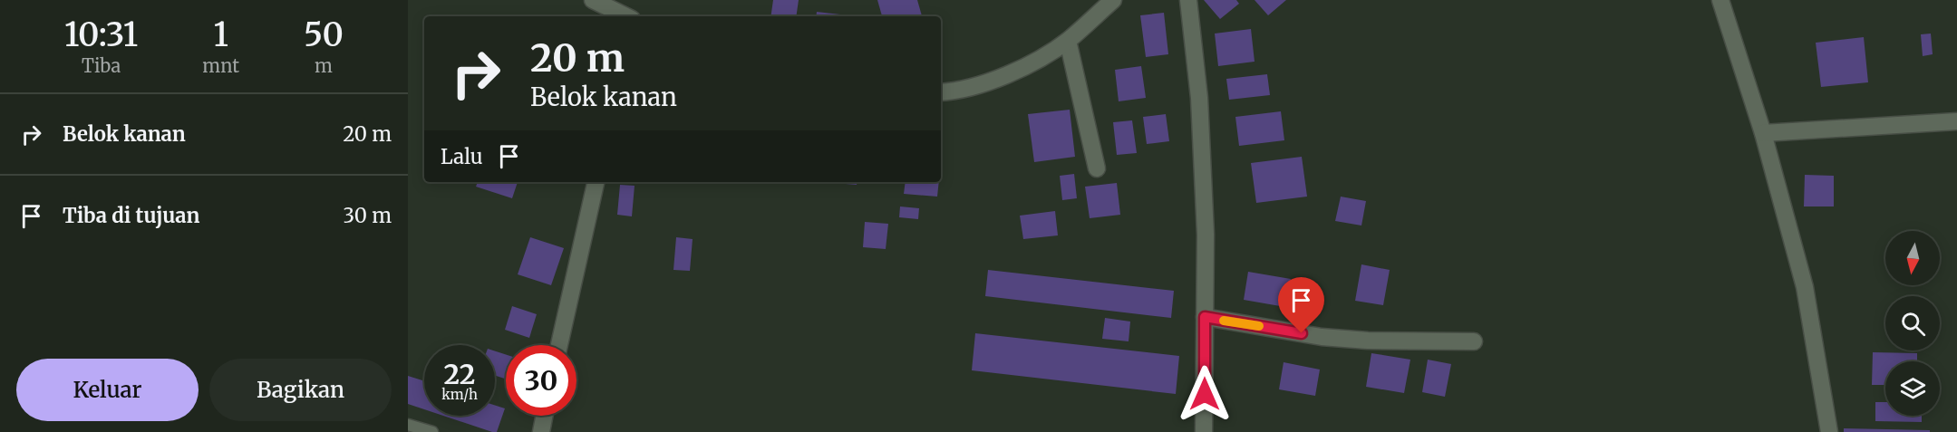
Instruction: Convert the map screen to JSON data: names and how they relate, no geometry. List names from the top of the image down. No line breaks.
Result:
{"north":"bottom","page":{"eta":["10:31","Tiba","1","mnt","50","m"],"turn":["20 m","Belok kanan"],"list":[{"name":"Belok kanan","value":"20 m"},{"name":"Tiba di tujuan","value":"30 m"}],"then":"Lalu","speed":"22 km/h","limit":"30","buttons":["Keluar","Bagikan"]}}
